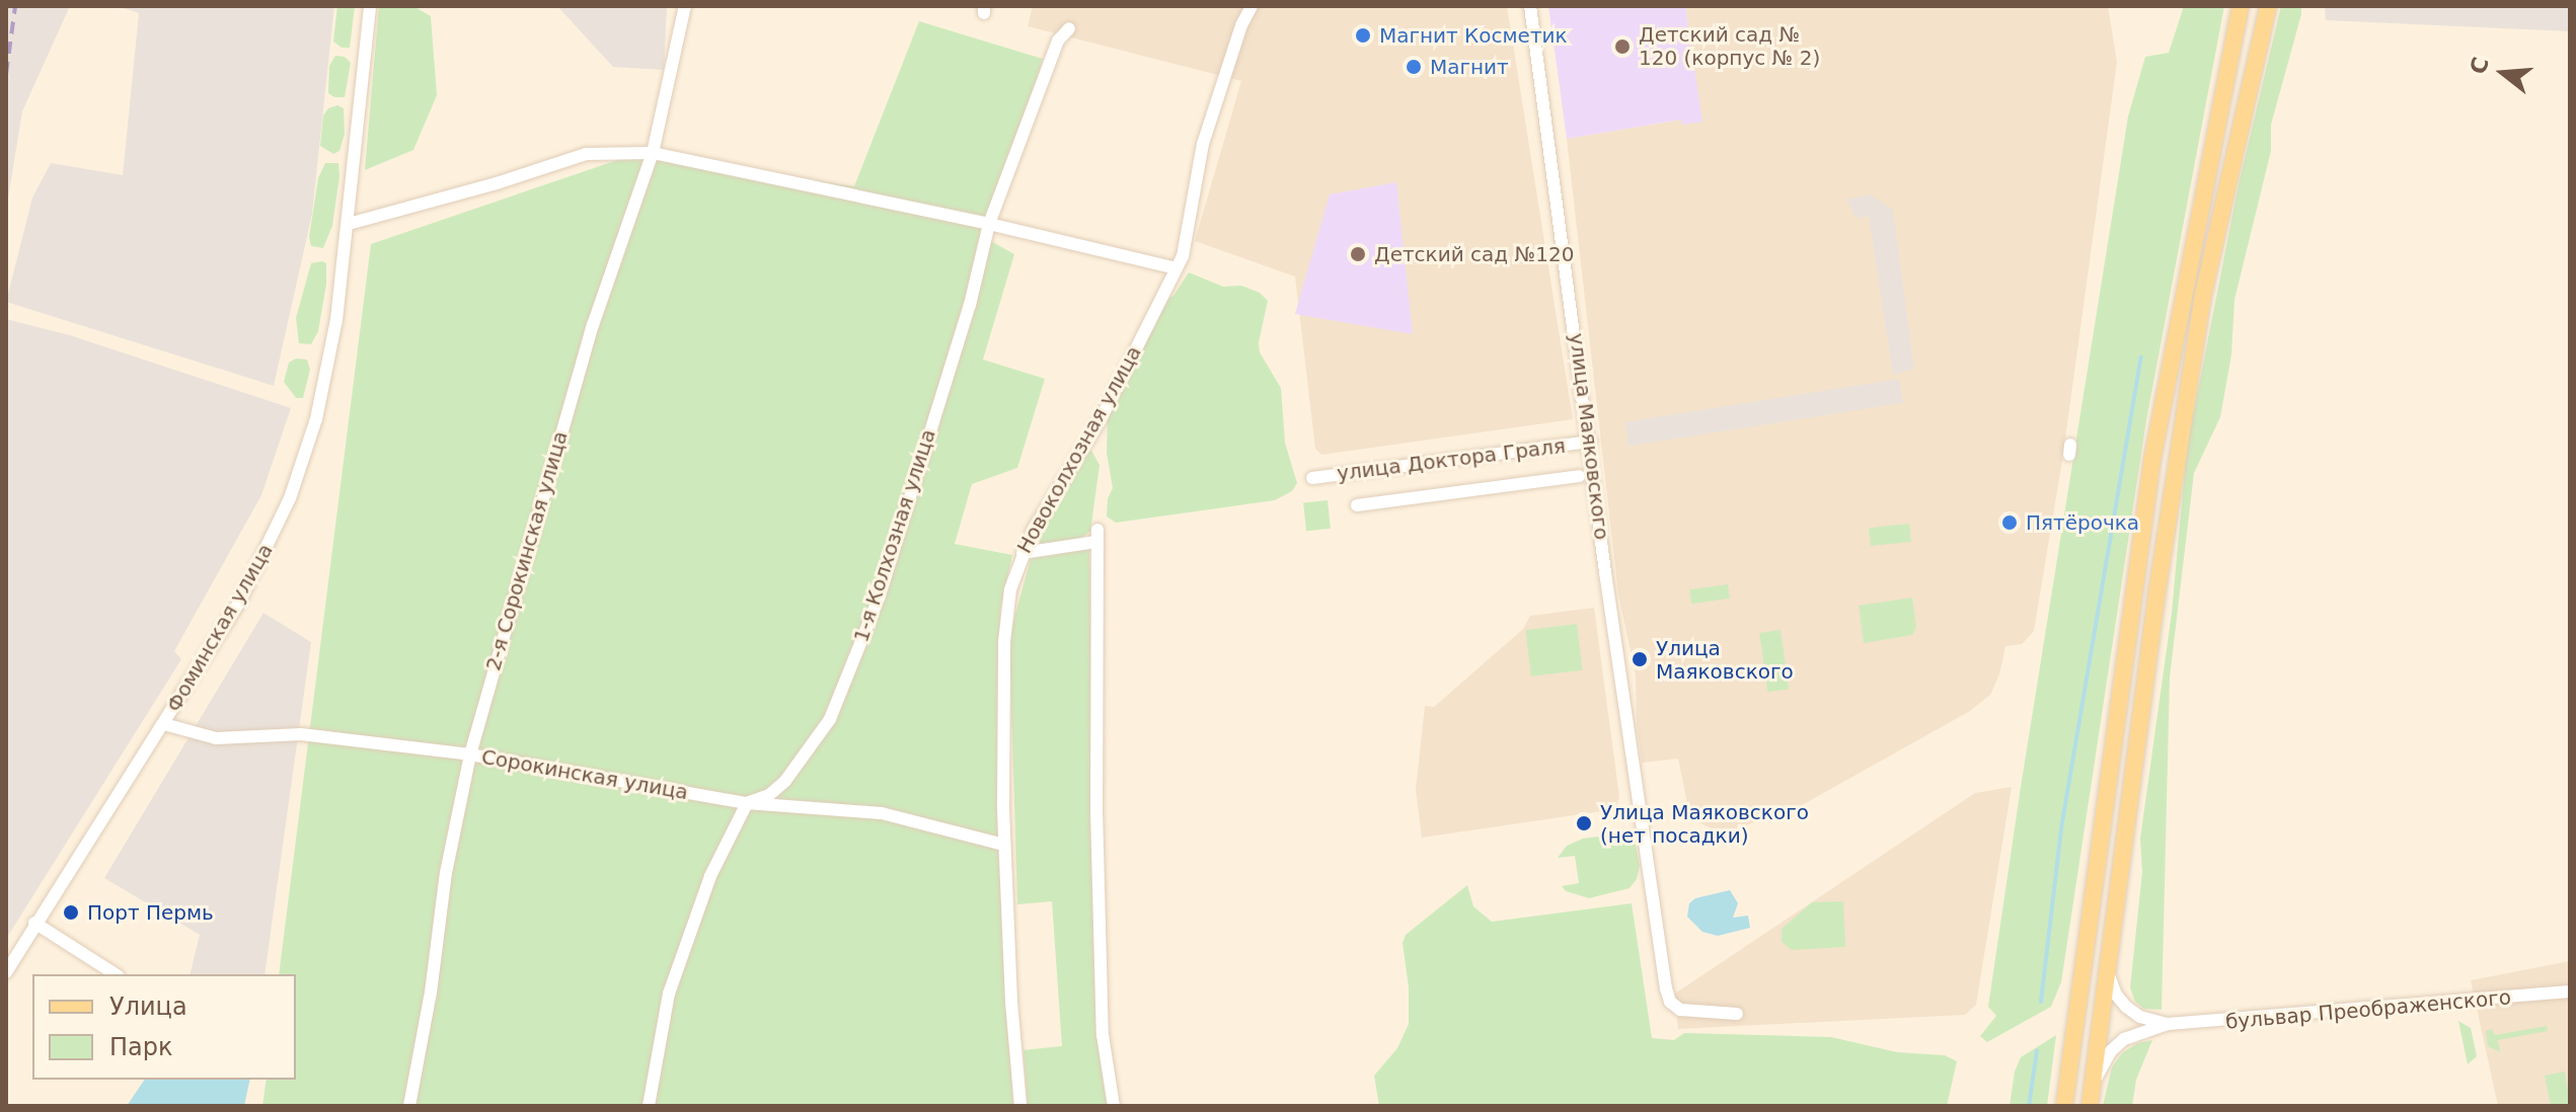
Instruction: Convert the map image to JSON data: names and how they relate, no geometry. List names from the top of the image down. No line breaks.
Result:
{"streets":{"street":["улица Маяковского","Новоколхозная улица","улица Доктора Граля","1-я Колхозная улица","2-я Сорокинская улица","Фоминская улица","Сорокинская улица","бульвар Преображенского"]},"crossings":[["улица Маяковского","улица Доктора Граля"],["Новоколхозная улица","Сорокинская улица"],["1-я Колхозная улица","Сорокинская улица"],["2-я Сорокинская улица","Сорокинская улица"],["Фоминская улица","Сорокинская улица"]],"places":["Магнит Косметик","Детский сад № 120 (корпус № 2)","Магнит","Детский сад №120","Пятёрочка","Улица Маяковского","Улица Маяковского (нет посадки)","Порт Пермь"],"legend":["Улица","Парк"],"north":"left"}
